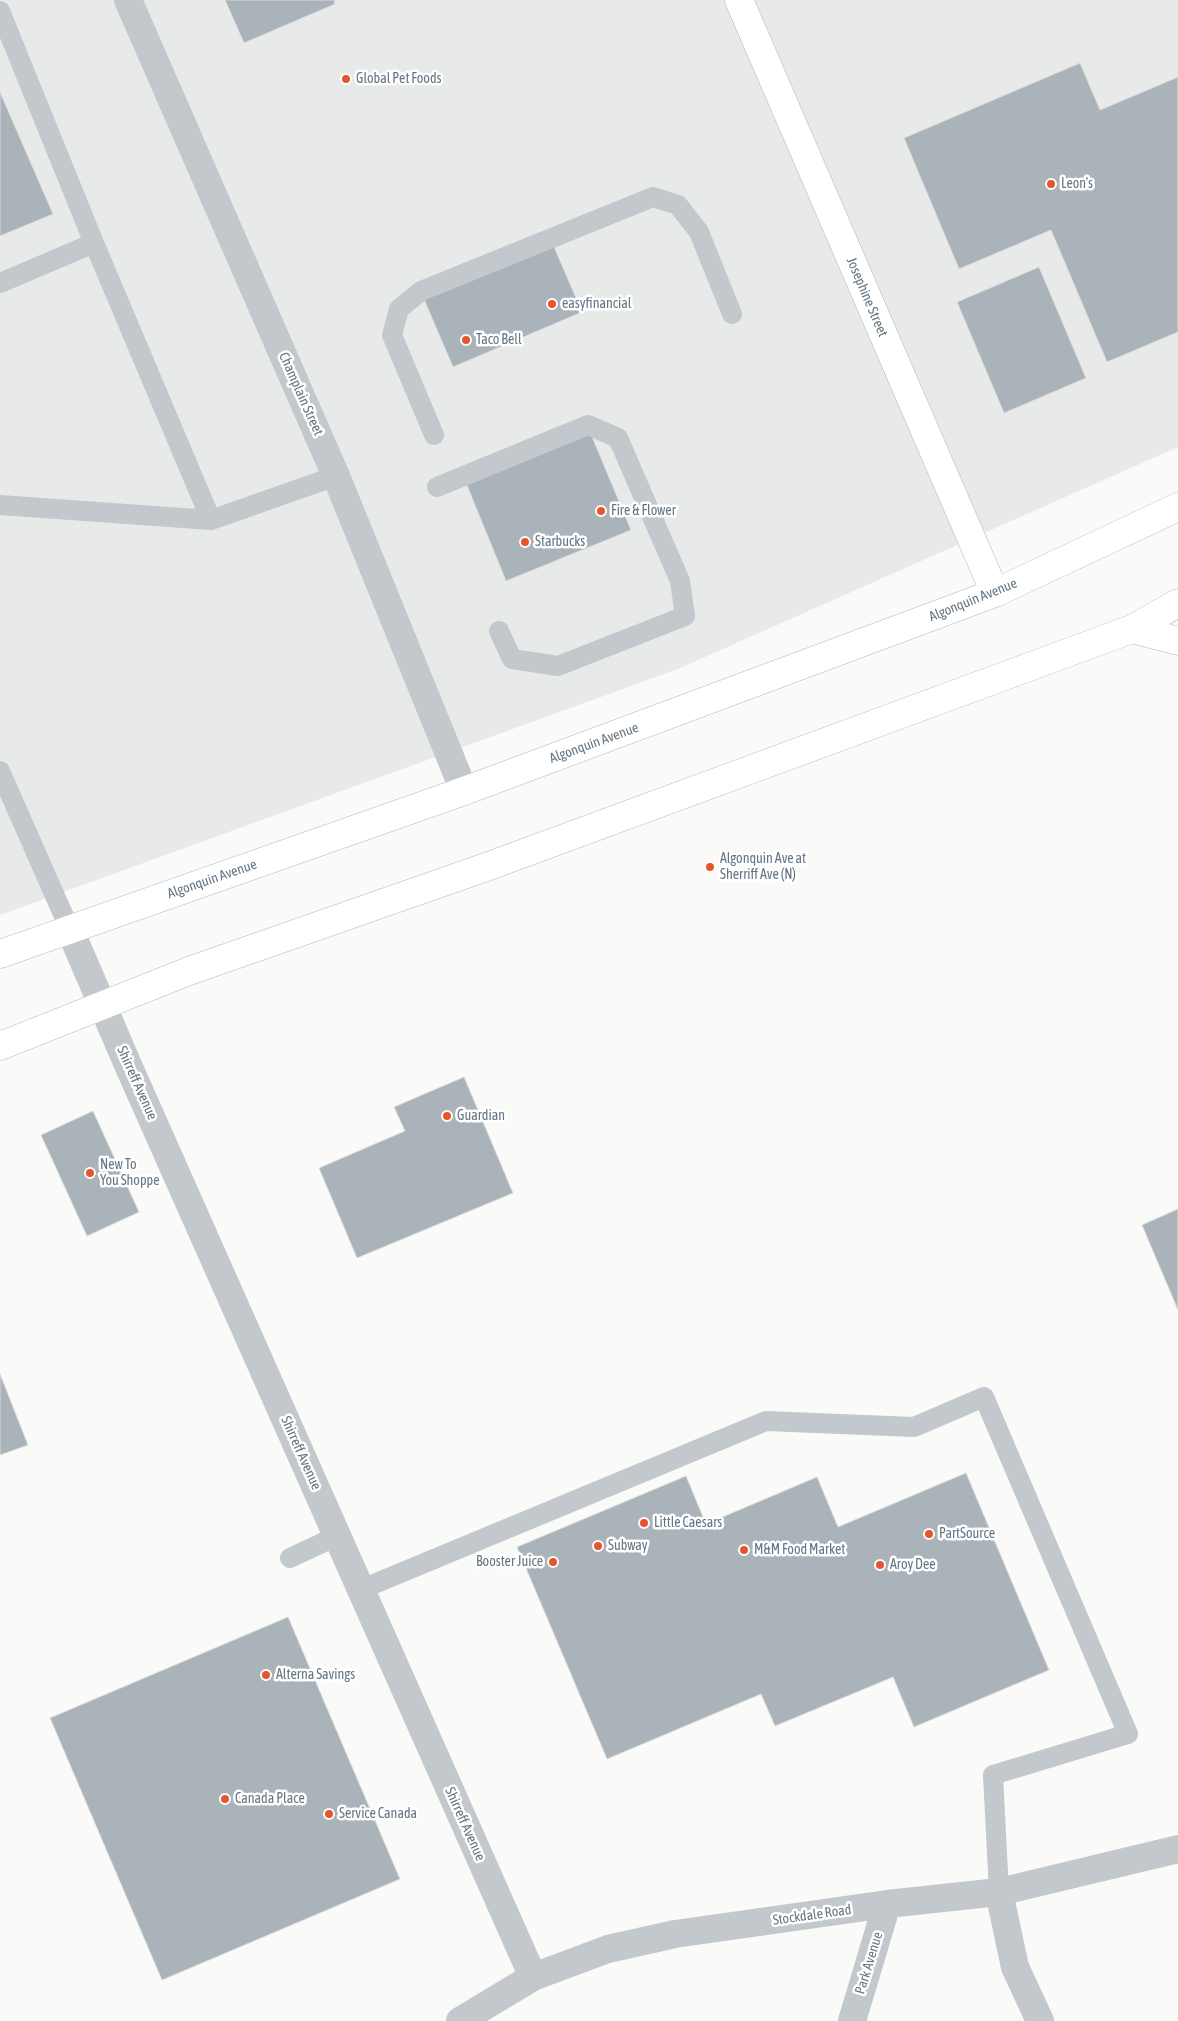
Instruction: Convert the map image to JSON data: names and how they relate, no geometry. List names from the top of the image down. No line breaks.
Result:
{"streets":{"main road":["Josephine Street","Algonquin Avenue"],"street":["Champlain Street","Shirreff Avenue","Stockdale Road","Park Avenue"]},"crossings":[["Josephine Street","Algonquin Avenue"],["Champlain Street","Algonquin Avenue"],["Algonquin Avenue","Shirreff Avenue"],["Shirreff Avenue","Stockdale Road"],["Stockdale Road","Park Avenue"]],"places":["Global Pet Foods","Leon's","easyfinancial","Taco Bell","Fire & Flower","Starbucks","Algonquin Ave at Sherriff Ave (N)","Guardian","New To You Shoppe","Little Caesars","PartSource","Subway","M&M Food Market","Booster Juice","Aroy Dee","Alterna Savings","Canada Place","Service Canada"]}
